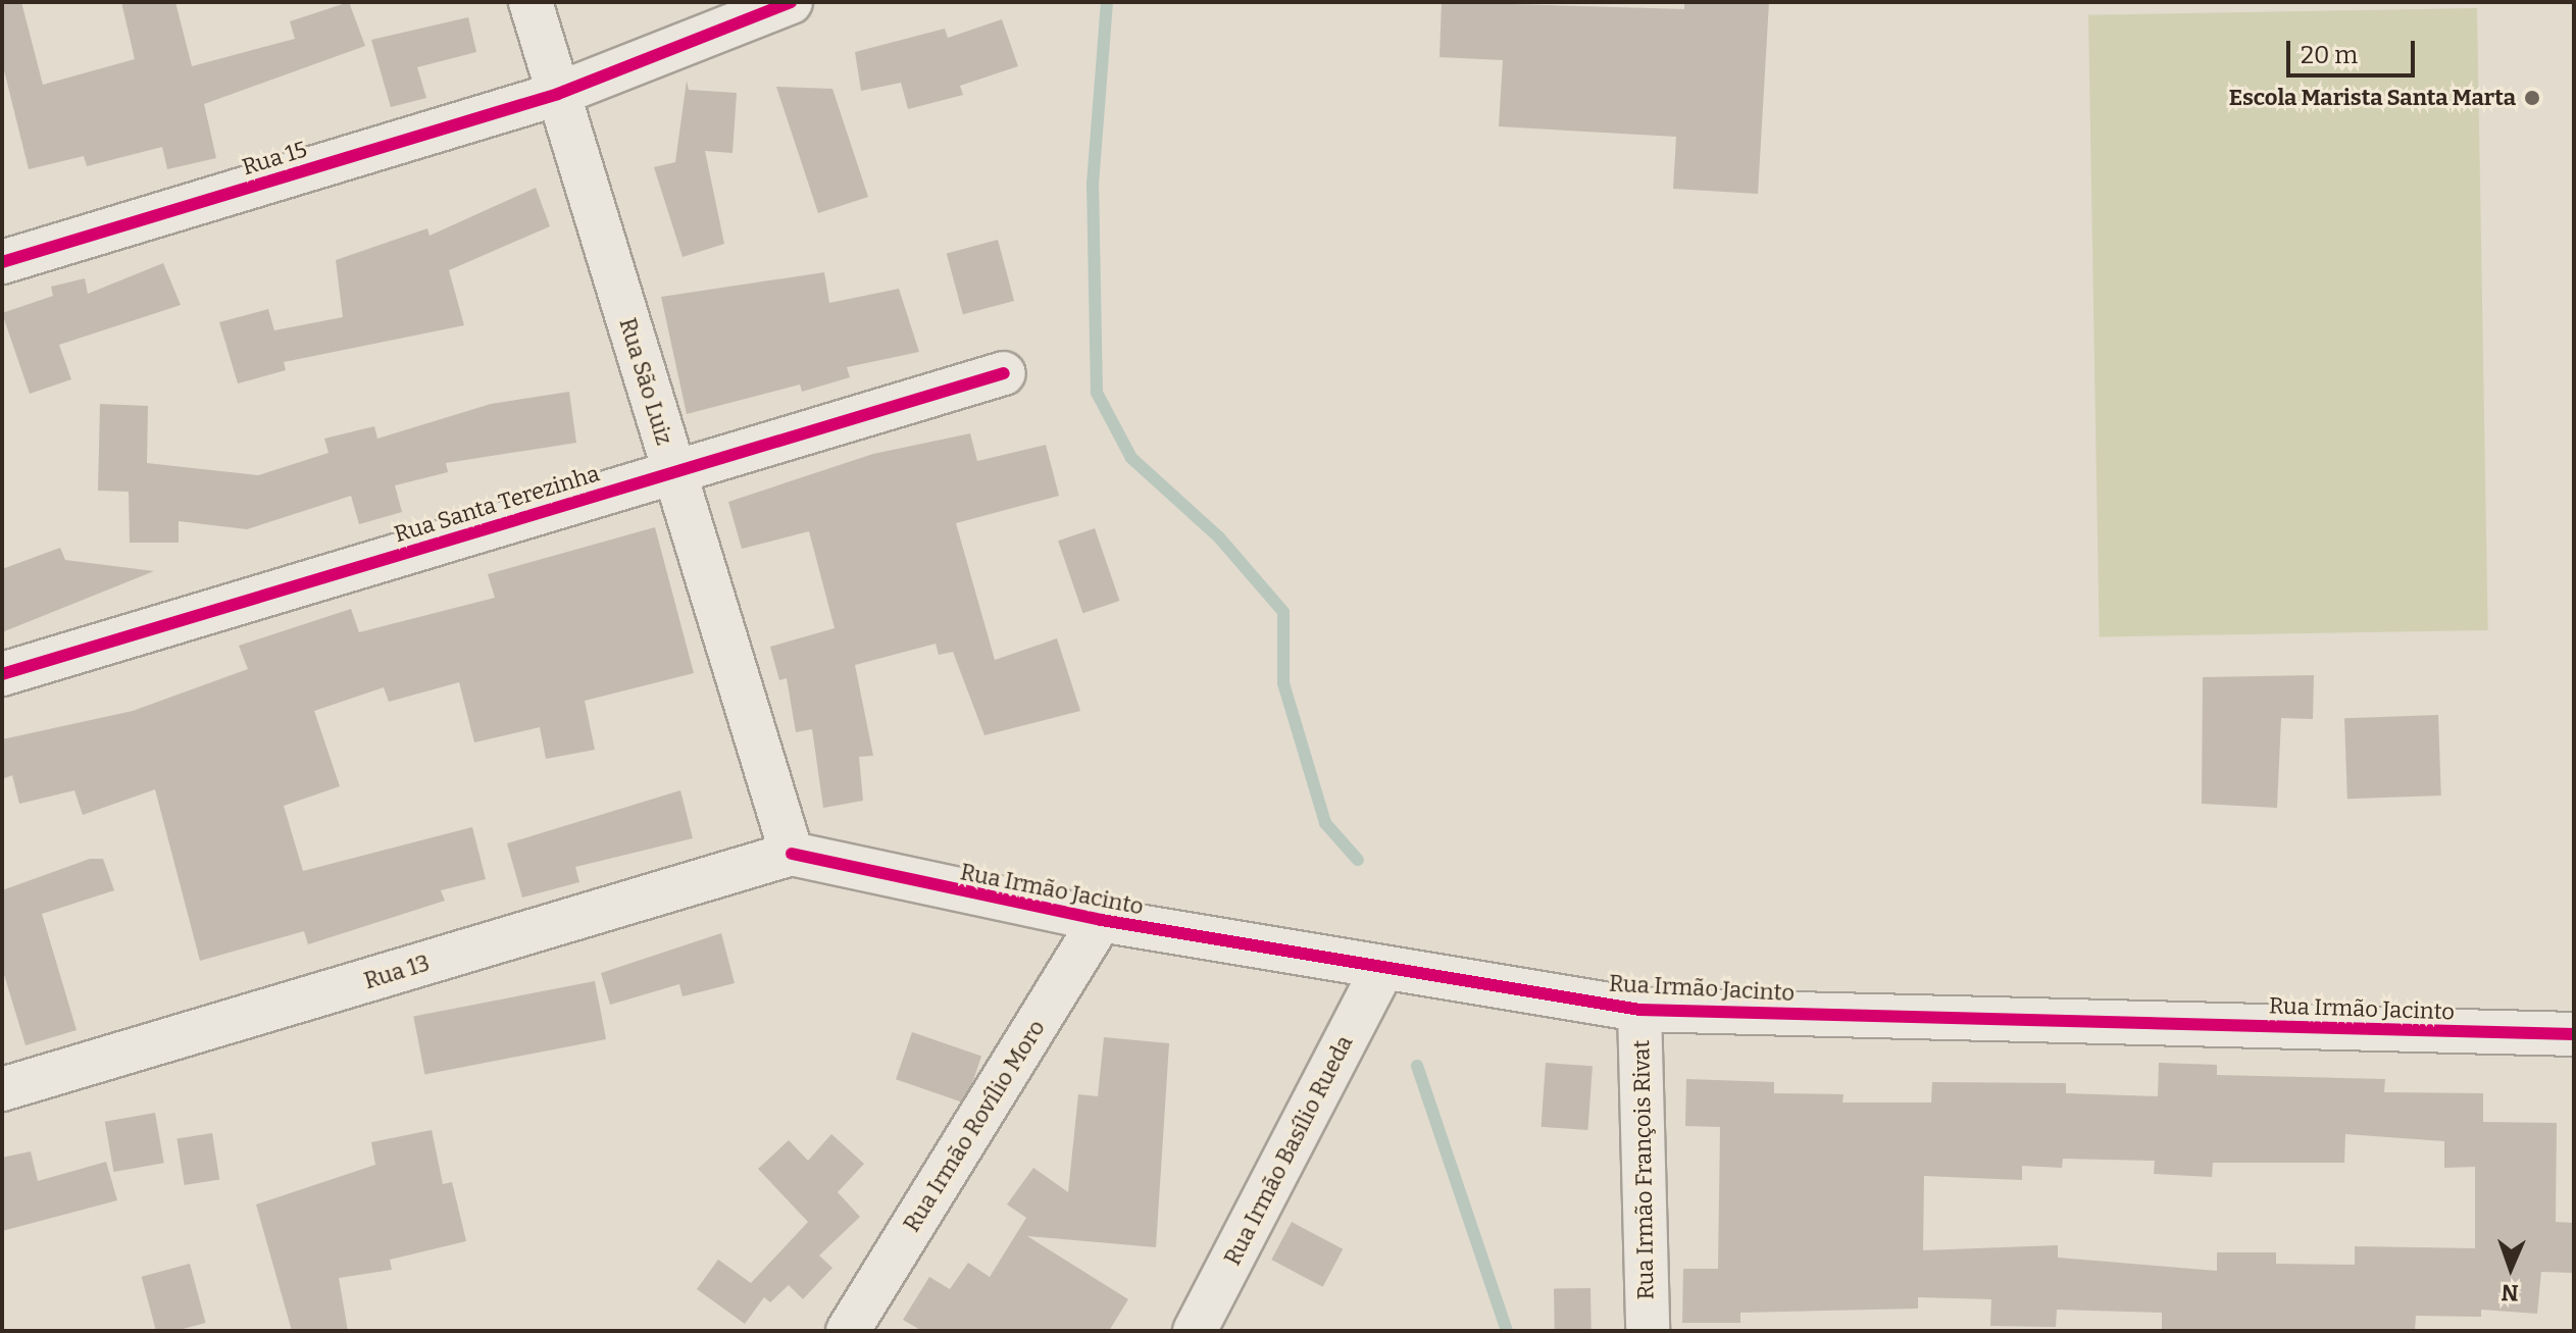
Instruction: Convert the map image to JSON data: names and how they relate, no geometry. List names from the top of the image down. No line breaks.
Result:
{"streets":{"street":["Rua 15","Rua São Luiz","Rua Santa Terezinha","Rua Irmão Jacinto","Rua 13","Rua Irmão Rovílio Moro","Rua Irmão Basílio Rueda","Rua Irmão François Rivat"]},"crossings":[["Rua 15","Rua São Luiz"],["Rua São Luiz","Rua Santa Terezinha"],["Rua São Luiz","Rua Irmão Jacinto"],["Rua São Luiz","Rua 13"],["Rua Irmão Jacinto","Rua 13"],["Rua Irmão Jacinto","Rua Irmão Rovílio Moro"],["Rua Irmão Jacinto","Rua Irmão Basílio Rueda"],["Rua Irmão Jacinto","Rua Irmão François Rivat"]],"places":["Escola Marista Santa Marta"],"scale_bar":"20 m","north":"bottom"}
